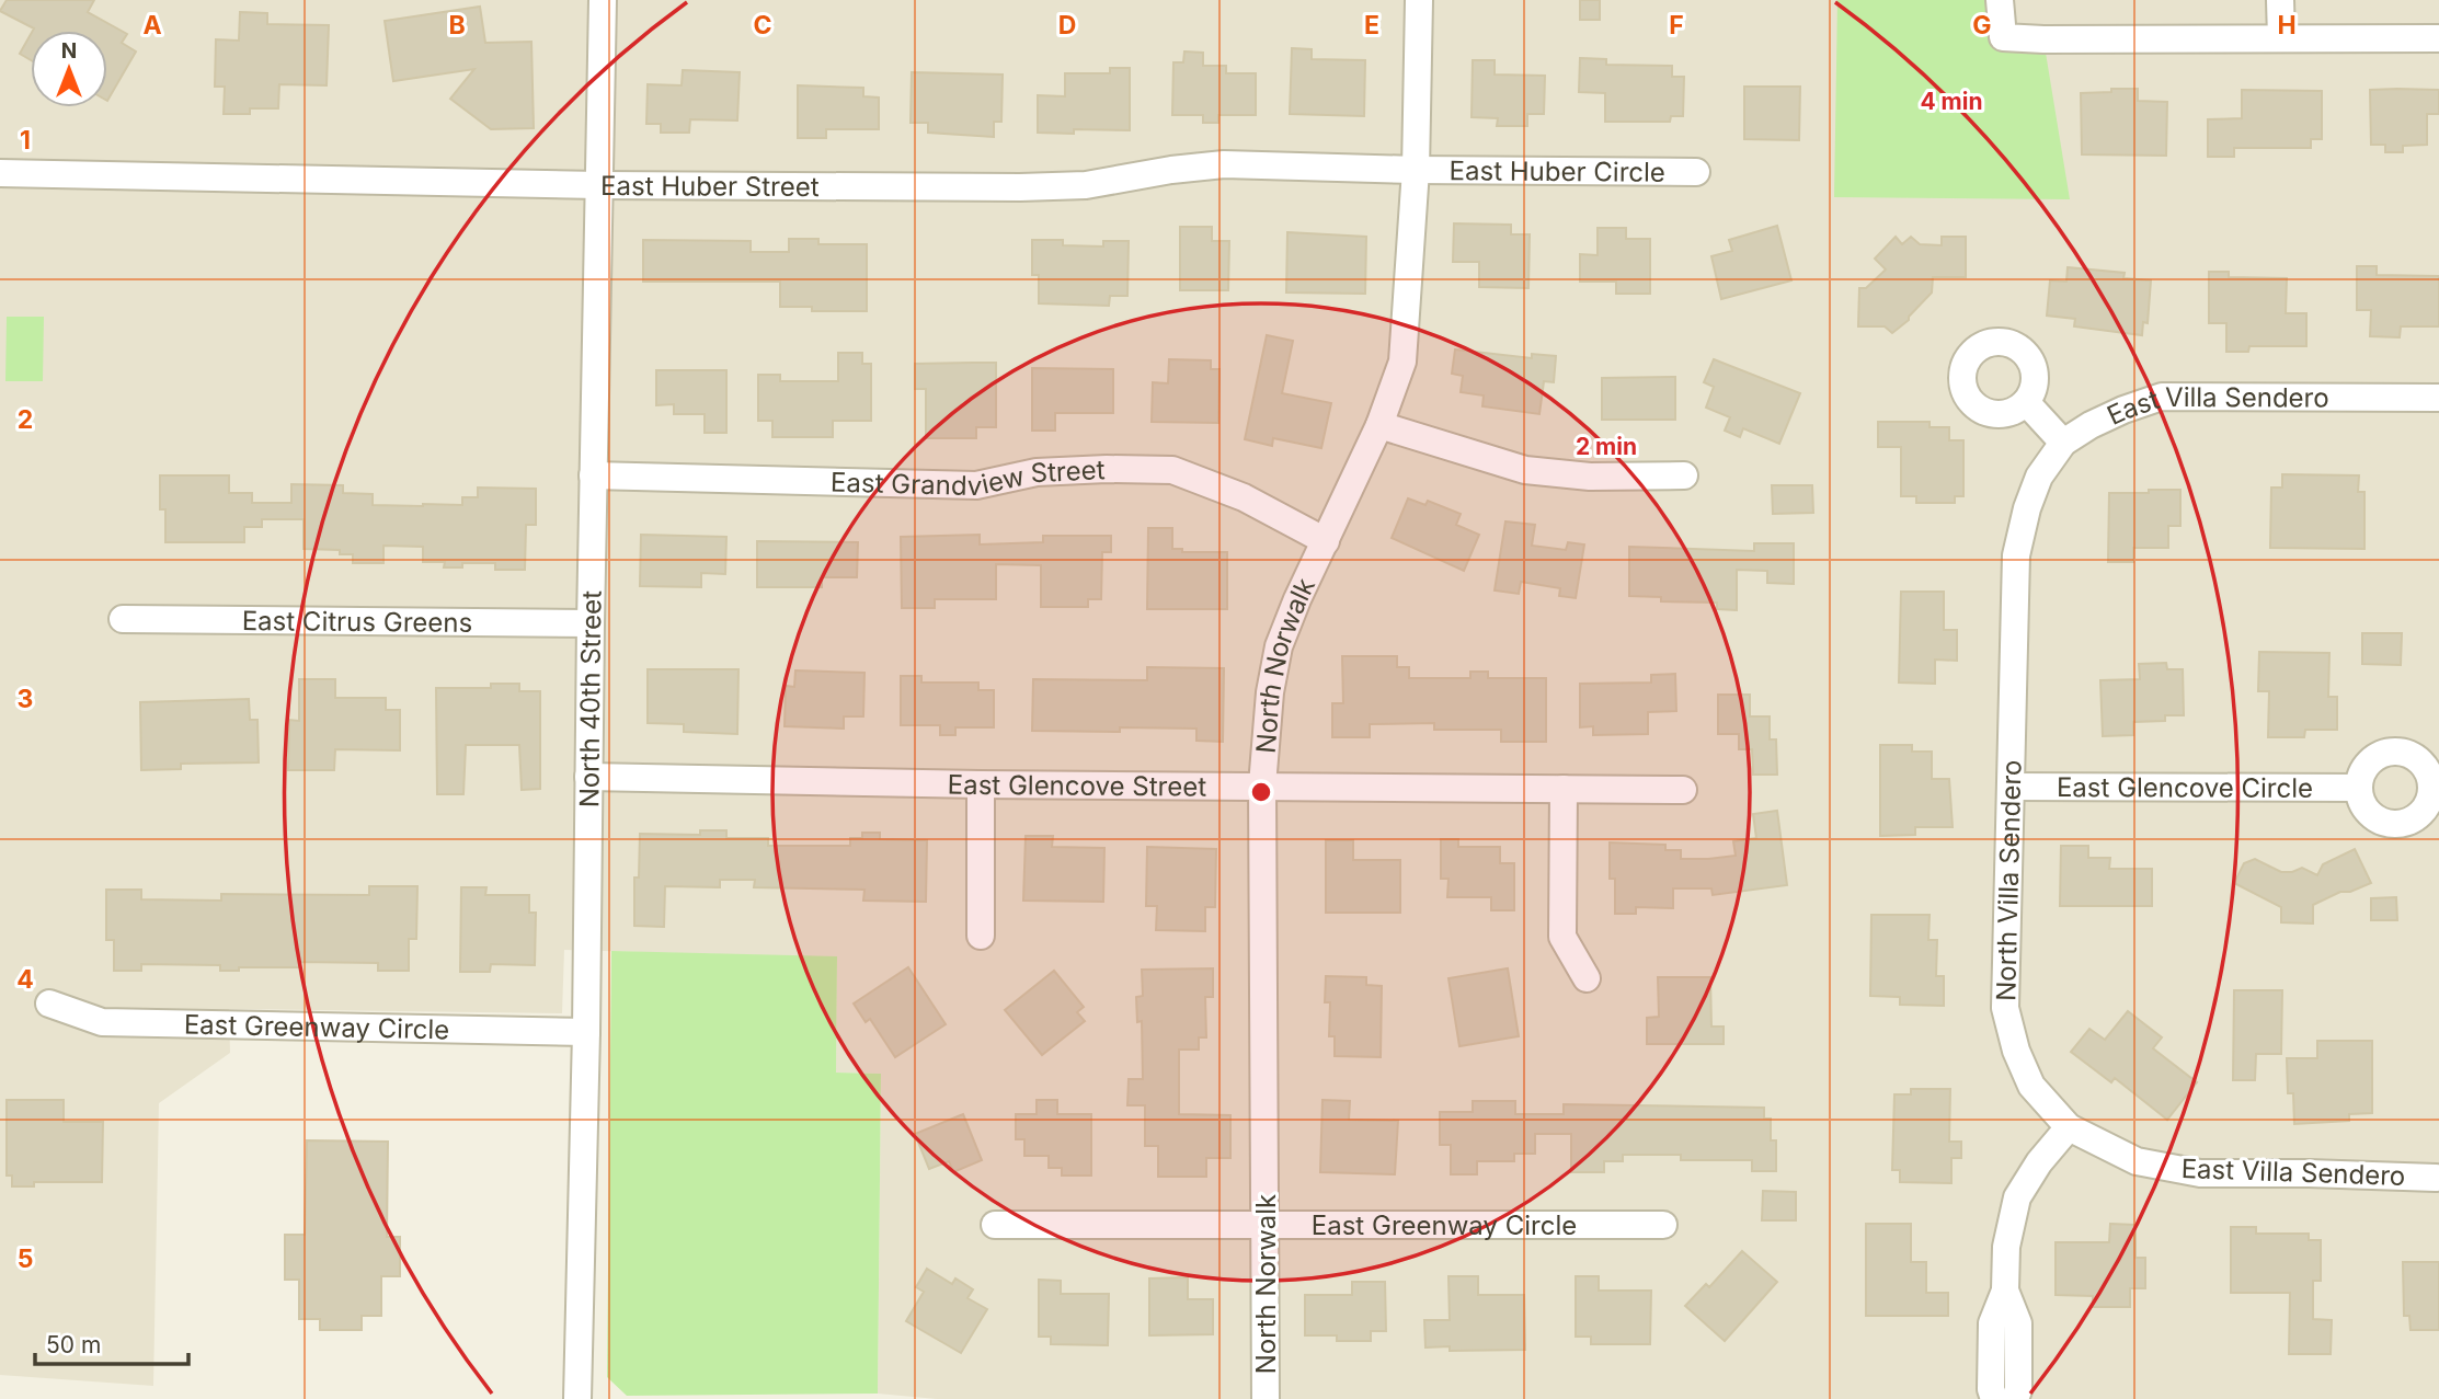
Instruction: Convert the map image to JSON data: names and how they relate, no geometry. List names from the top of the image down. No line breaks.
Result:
{"streets":{"street":["East Huber Circle","East Huber Street","East Villa Sendero","East Grandview Street","East Citrus Greens","North Norwalk","North 40th Street","East Glencove Street","East Glencove Circle","North Villa Sendero","East Greenway Circle"]},"crossings":[["East Huber Circle","East Huber Street"],["East Huber Circle","North Norwalk"],["East Huber Street","North Norwalk"],["East Huber Street","North 40th Street"],["East Villa Sendero","North Villa Sendero"],["East Grandview Street","North Norwalk"],["East Grandview Street","North 40th Street"],["East Citrus Greens","North 40th Street"],["North Norwalk","East Glencove Street"],["North Norwalk","East Greenway Circle"],["North 40th Street","East Glencove Street"],["North 40th Street","East Greenway Circle"],["East Glencove Circle","North Villa Sendero"]],"scale_bar":"50 m","north":"top","grid":{"columns":["A","B","C","D","E","F","G","H"],"rows":["1","2","3","4","5"]},"rings":["4 min","2 min"]}
